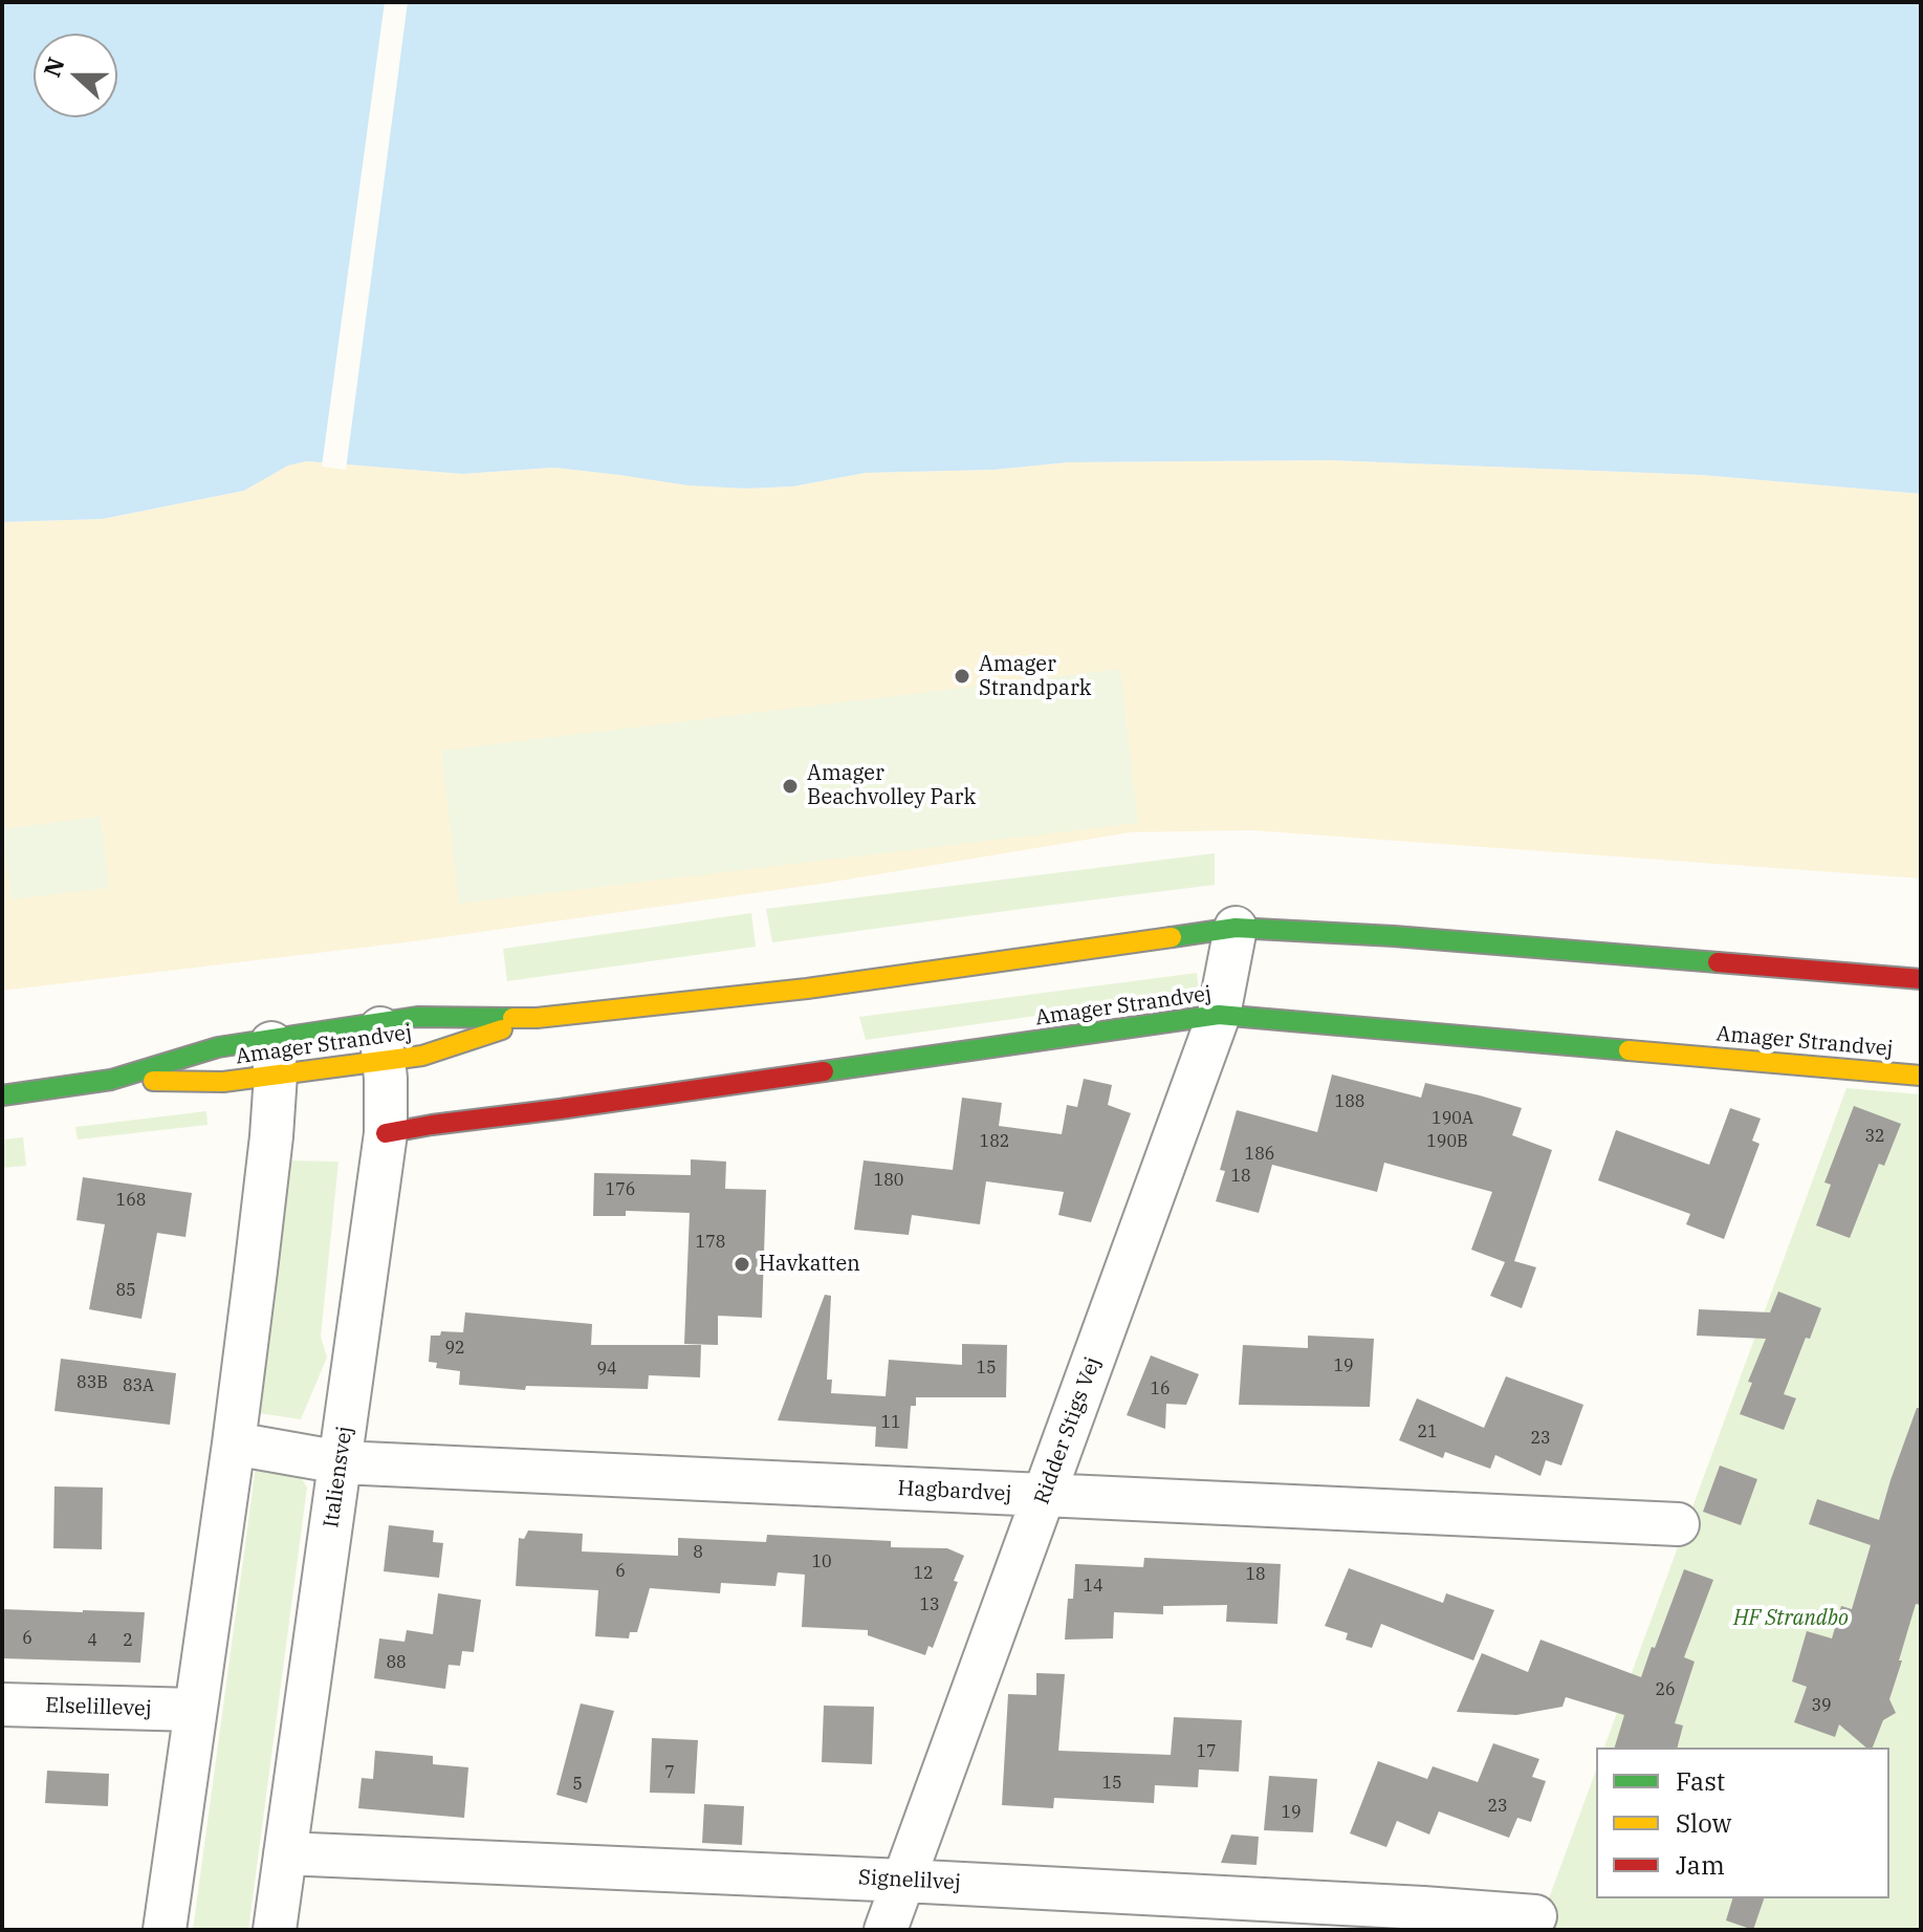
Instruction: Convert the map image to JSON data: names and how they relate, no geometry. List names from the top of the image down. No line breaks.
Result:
{"streets":{"street":["Amager Strandvej","Ridder Stigs Vej","Italiensvej","Hagbardvej","Elselillevej","Signelilvej"]},"crossings":[["Amager Strandvej","Ridder Stigs Vej"],["Amager Strandvej","Italiensvej"],["Ridder Stigs Vej","Hagbardvej"],["Ridder Stigs Vej","Signelilvej"],["Italiensvej","Hagbardvej"],["Italiensvej","Signelilvej"]],"parks":["HF Strandbo"],"places":["Amager Strandpark","Amager Beachvolley Park","Havkatten"],"house_numbers":["188","190A","32","182","190B","186","18","180","176","168","178","85","92","19","15","94","83B","83A","16","11","21","23","8","10","6","12","18","14","13","6","4","2","88","26","39","17","7","15","5","23","19"],"legend":["Fast","Slow","Jam"],"north":"left"}
